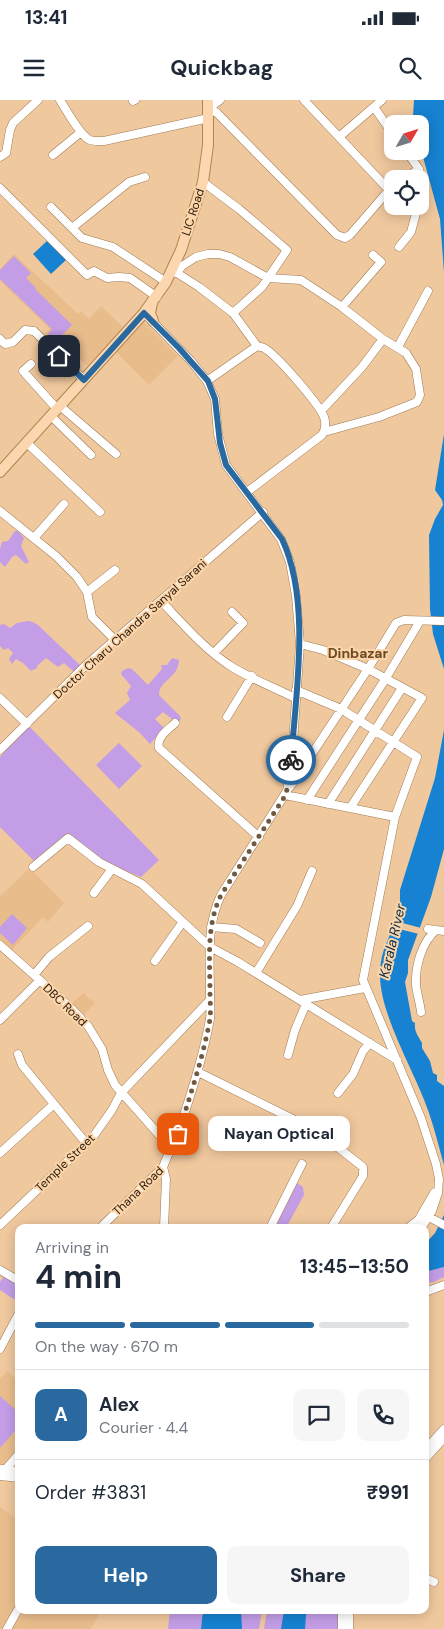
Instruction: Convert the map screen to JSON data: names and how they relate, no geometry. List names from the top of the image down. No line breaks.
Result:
{"streets":{"main road":["LIC Road"],"street":["Doctor Charu Chandra Sanyal Sarani","DBC Road","Temple Street","Thana Road"]},"crossings":[["DBC Road","Temple Street"],["DBC Road","Thana Road"],["Temple Street","Thana Road"]],"districts":["Dinbazar"],"water":["Karala River"],"places":["Nayan Optical"],"north":"top right","page":{"status":"13:41","header":"Quickbag","bubble":"Nayan Optical","heading":["4 min","Arriving in","13:45–13:50"],"panel":["Alex","Courier · 4.4","Order #3831","₹991"],"bar":"On the way · 670 m","round":"A","buttons":["Help","Share"]}}
